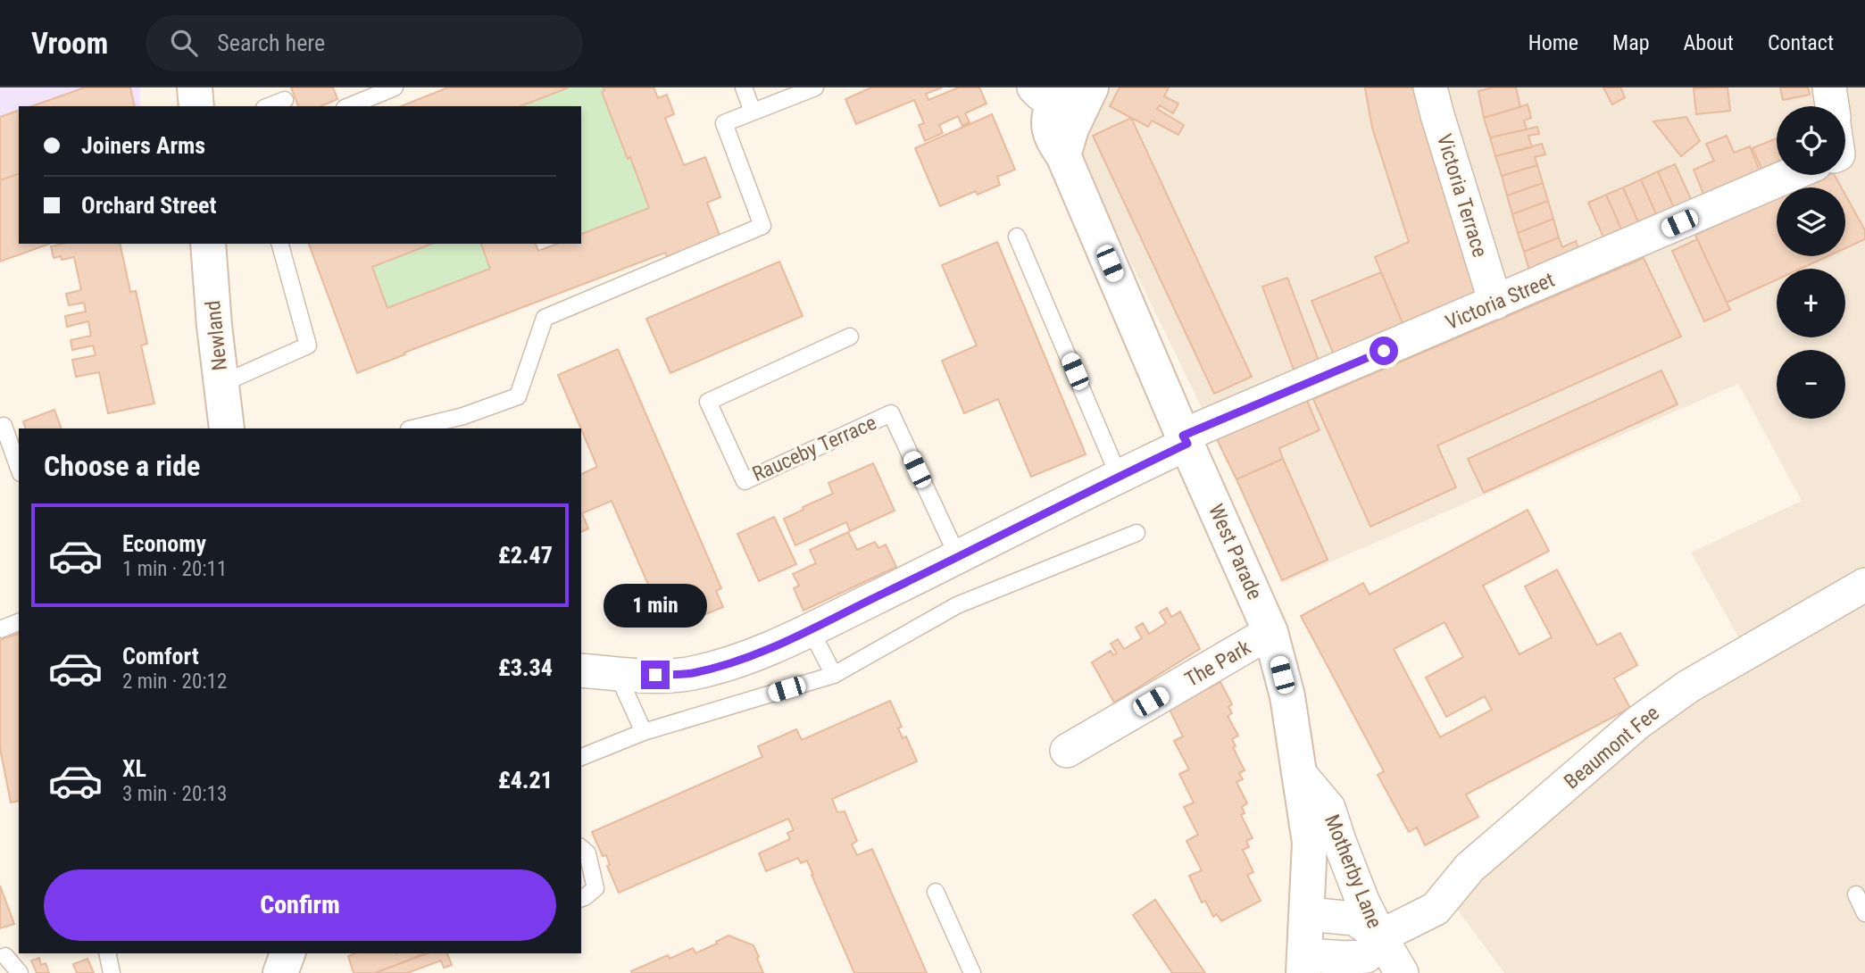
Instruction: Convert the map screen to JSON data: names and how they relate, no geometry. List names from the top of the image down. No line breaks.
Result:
{"streets":{"main road":["Newland","West Parade"],"street":["Victoria Terrace","Victoria Street","The Park","Beaumont Fee","Motherby Lane"],"lane":["Rauceby Terrace"]},"crossings":[["Victoria Terrace","Victoria Street"],["Victoria Street","Rauceby Terrace"],["Victoria Street","West Parade"],["West Parade","The Park"],["West Parade","Beaumont Fee"],["West Parade","Motherby Lane"],["Beaumont Fee","Motherby Lane"]],"page":{"header":"Vroom","search":"Search here","nav":["Home","Map","About","Contact"],"map_buttons":["+","−"],"banner":["Joiners Arms","Orchard Street"],"heading":"Choose a ride","list":[{"name":"Economy","note":"1 min · 20:11","value":"£2.47"},{"name":"Comfort","note":"2 min · 20:12","value":"£3.34"},{"name":"XL","note":"3 min · 20:13","value":"£4.21"}],"bubble":"1 min","buttons":"Confirm"}}
